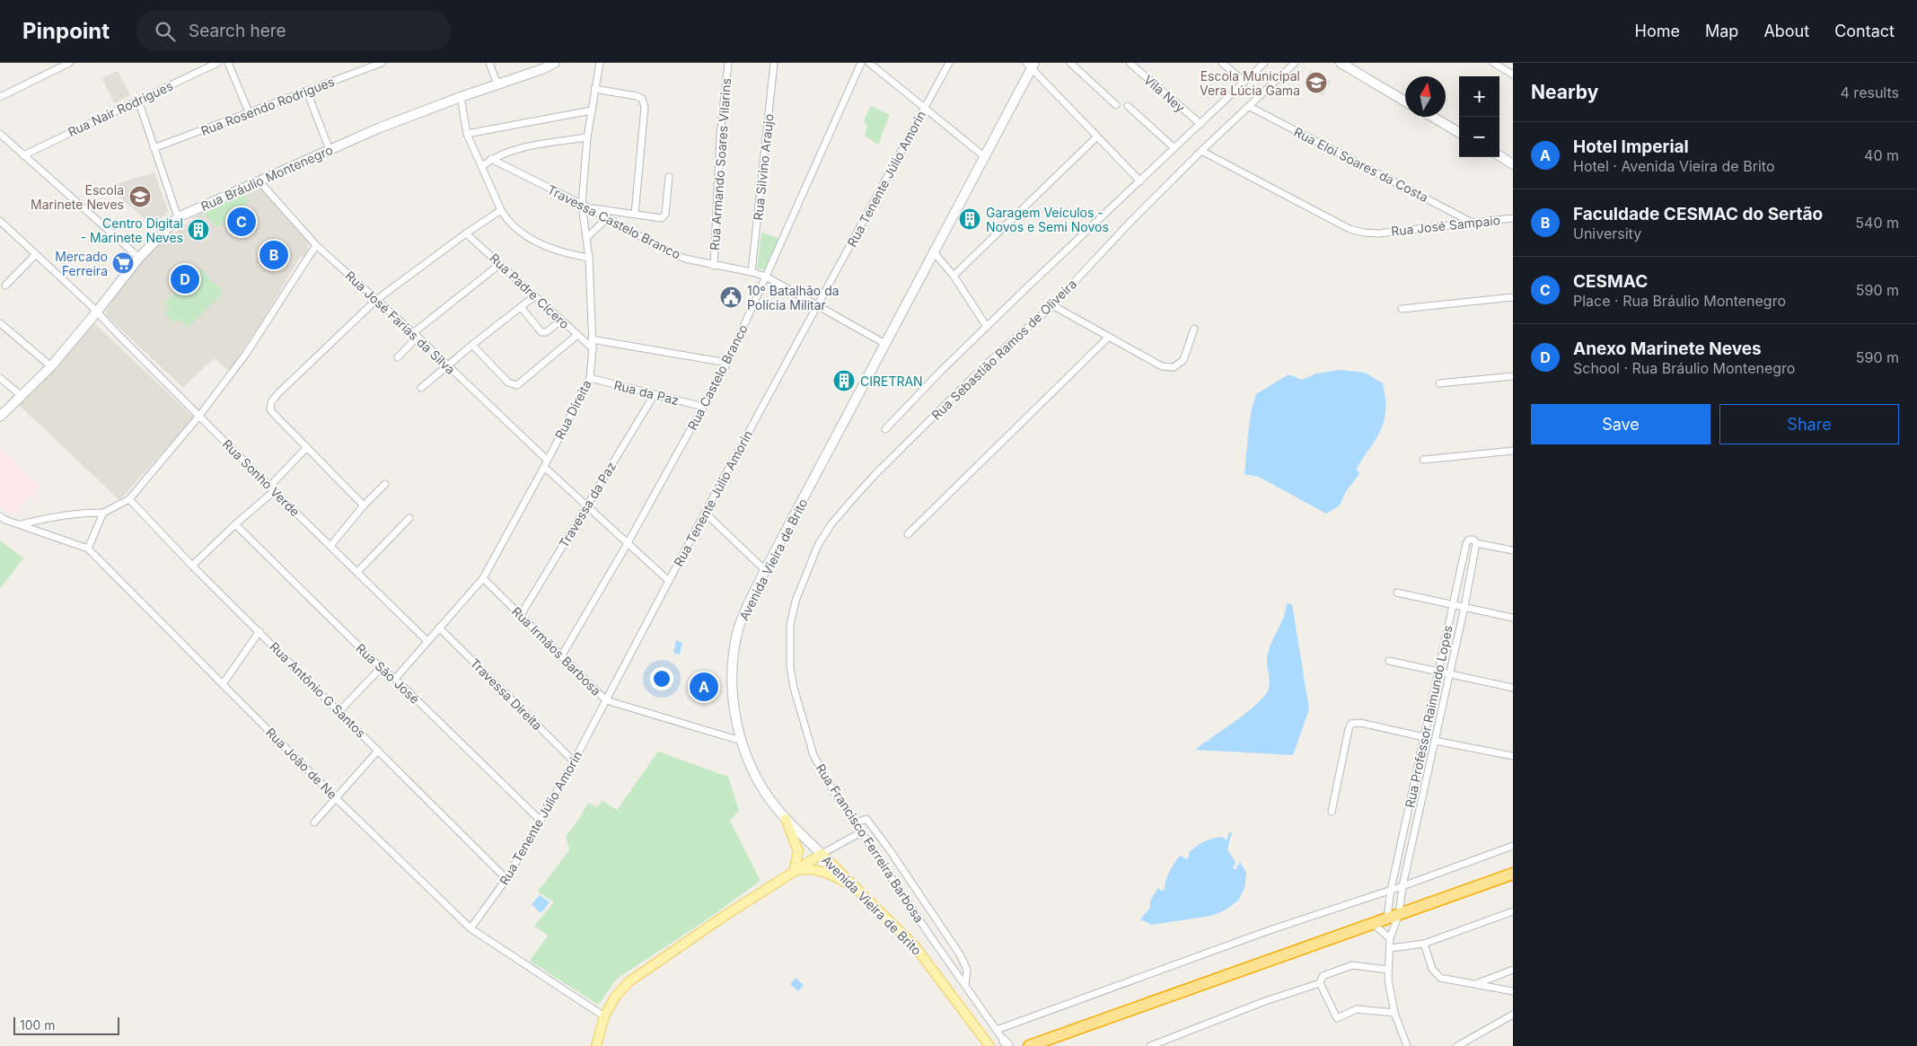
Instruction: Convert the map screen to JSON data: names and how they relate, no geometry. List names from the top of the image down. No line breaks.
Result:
{"streets":{"main road":["Rua Bráulio Montenegro","Avenida Vieira de Brito"],"street":["Vila Ney","Rua Rosendo Rodrigues","Rua Nair Rodrigues","Rua Armando Soares Vilarins","Rua Eloi Soares da Costa","Rua Silvino Araujo","Rua Tenente Júlio Amorin","Travessa Castelo Branco","Rua José Sampaio","Rua Padre Cícero","Rua José Farias da Silva","Rua Sebastião Ramos de Oliveira","Rua Castelo Branco","Rua da Paz","Rua Direita","Rua Sonho Verde","Travessa da Paz","Rua Irmãos Barbosa","Rua São José","Rua Antônio G Santos","Travessa Direita","Rua Professor Raimundo Lopes","Rua João de Ne","Rua Francisco Ferreira Barbosa"]},"crossings":[["Rua Armando Soares Vilarins","Travessa Castelo Branco"],["Rua Eloi Soares da Costa","Rua José Sampaio"],["Rua Eloi Soares da Costa","Rua Sebastião Ramos de Oliveira"],["Rua Silvino Araujo","Travessa Castelo Branco"],["Rua Bráulio Montenegro","Rua José Farias da Silva"],["Rua Bráulio Montenegro","Rua Sonho Verde"],["Rua Tenente Júlio Amorin","Travessa Castelo Branco"],["Rua Tenente Júlio Amorin","Rua José Farias da Silva"],["Rua Tenente Júlio Amorin","Rua Irmãos Barbosa"],["Rua Tenente Júlio Amorin","Rua São José"],["Rua Tenente Júlio Amorin","Rua Antônio G Santos"],["Rua Tenente Júlio Amorin","Travessa Direita"],["Rua Tenente Júlio Amorin","Rua João de Ne"],["Travessa Castelo Branco","Rua Castelo Branco"],["Travessa Castelo Branco","Rua Direita"],["Travessa Castelo Branco","Avenida Vieira de Brito"],["Rua José Sampaio","Rua Sebastião Ramos de Oliveira"],["Rua Padre Cícero","Rua Direita"],["Rua José Farias da Silva","Rua Castelo Branco"],["Rua José Farias da Silva","Rua Direita"],["Rua José Farias da Silva","Travessa da Paz"],["Rua Sebastião Ramos de Oliveira","Rua Francisco Ferreira Barbosa"],["Rua Castelo Branco","Rua da Paz"],["Rua Castelo Branco","Rua Irmãos Barbosa"],["Rua da Paz","Rua Direita"],["Rua da Paz","Travessa da Paz"],["Rua Direita","Rua Sonho Verde"],["Rua Direita","Rua Irmãos Barbosa"],["Rua Direita","Rua São José"],["Rua Direita","Travessa Direita"],["Travessa da Paz","Rua Irmãos Barbosa"],["Avenida Vieira de Brito","Rua Irmãos Barbosa"]],"places":{"school or university":["Escola Municipal Vera Lúcia Gama","Escola Marinete Neves"],"building":["Garagem Veículos - Novos e Semi Novos","Centro Digital - Marinete Neves","CIRETRAN"],"supermarket":["Mercado Ferreira"],"public building":["10º Batalhão da Polícia Militar"]},"scale_bar":"100 m","north":"top","page":{"header":"Pinpoint","search":"Search here","nav":["Home","Map","About","Contact"],"heading":["Nearby","4 results"],"map_buttons":["+","−"],"list":[{"mark":"A","name":"Hotel Imperial","note":"Hotel · Avenida Vieira de Brito","value":"40 m"},{"mark":"B","name":"Faculdade CESMAC do Sertão","note":"University","value":"540 m"},{"mark":"C","name":"CESMAC","note":"Place · Rua Bráulio Montenegro","value":"590 m"},{"mark":"D","name":"Anexo Marinete Neves","note":"School · Rua Bráulio Montenegro","value":"590 m"}],"pins":["C","B","D","A"],"buttons":["Save","Share"],"scale":"100 m"}}
